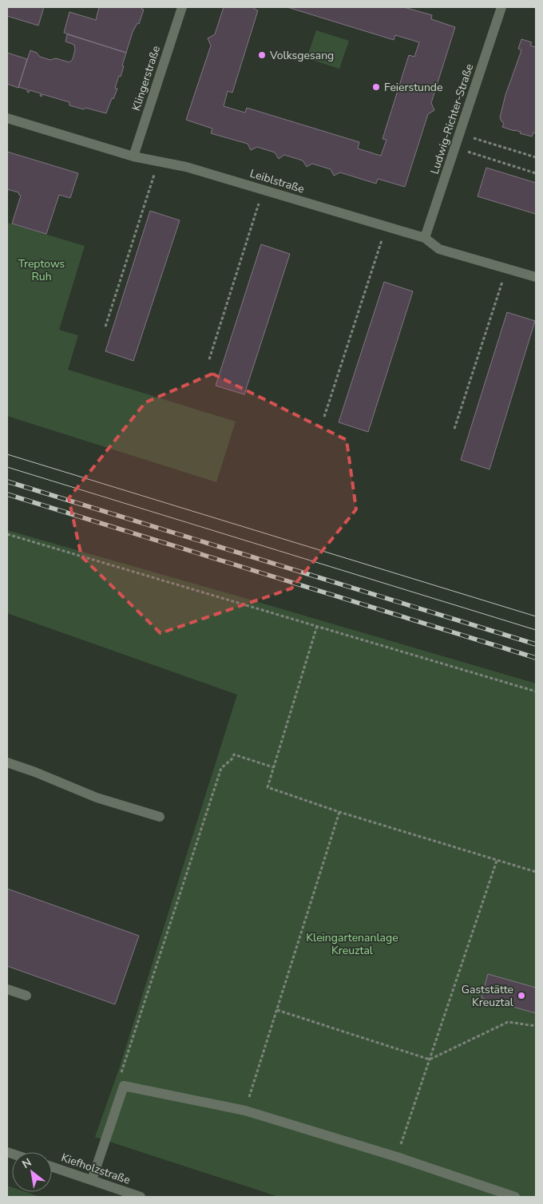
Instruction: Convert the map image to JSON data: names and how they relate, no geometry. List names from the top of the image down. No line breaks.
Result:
{"streets":{"street":["Klingerstraße","Ludwig-Richter-Straße","Leiblstraße","Kiefholzstraße"]},"crossings":[["Klingerstraße","Leiblstraße"],["Ludwig-Richter-Straße","Leiblstraße"]],"parks":["Treptows Ruh","Kleingartenanlage Kreuztal"],"places":["Volksgesang","Feierstunde","Gaststätte Kreuztal"],"north":"top left"}
